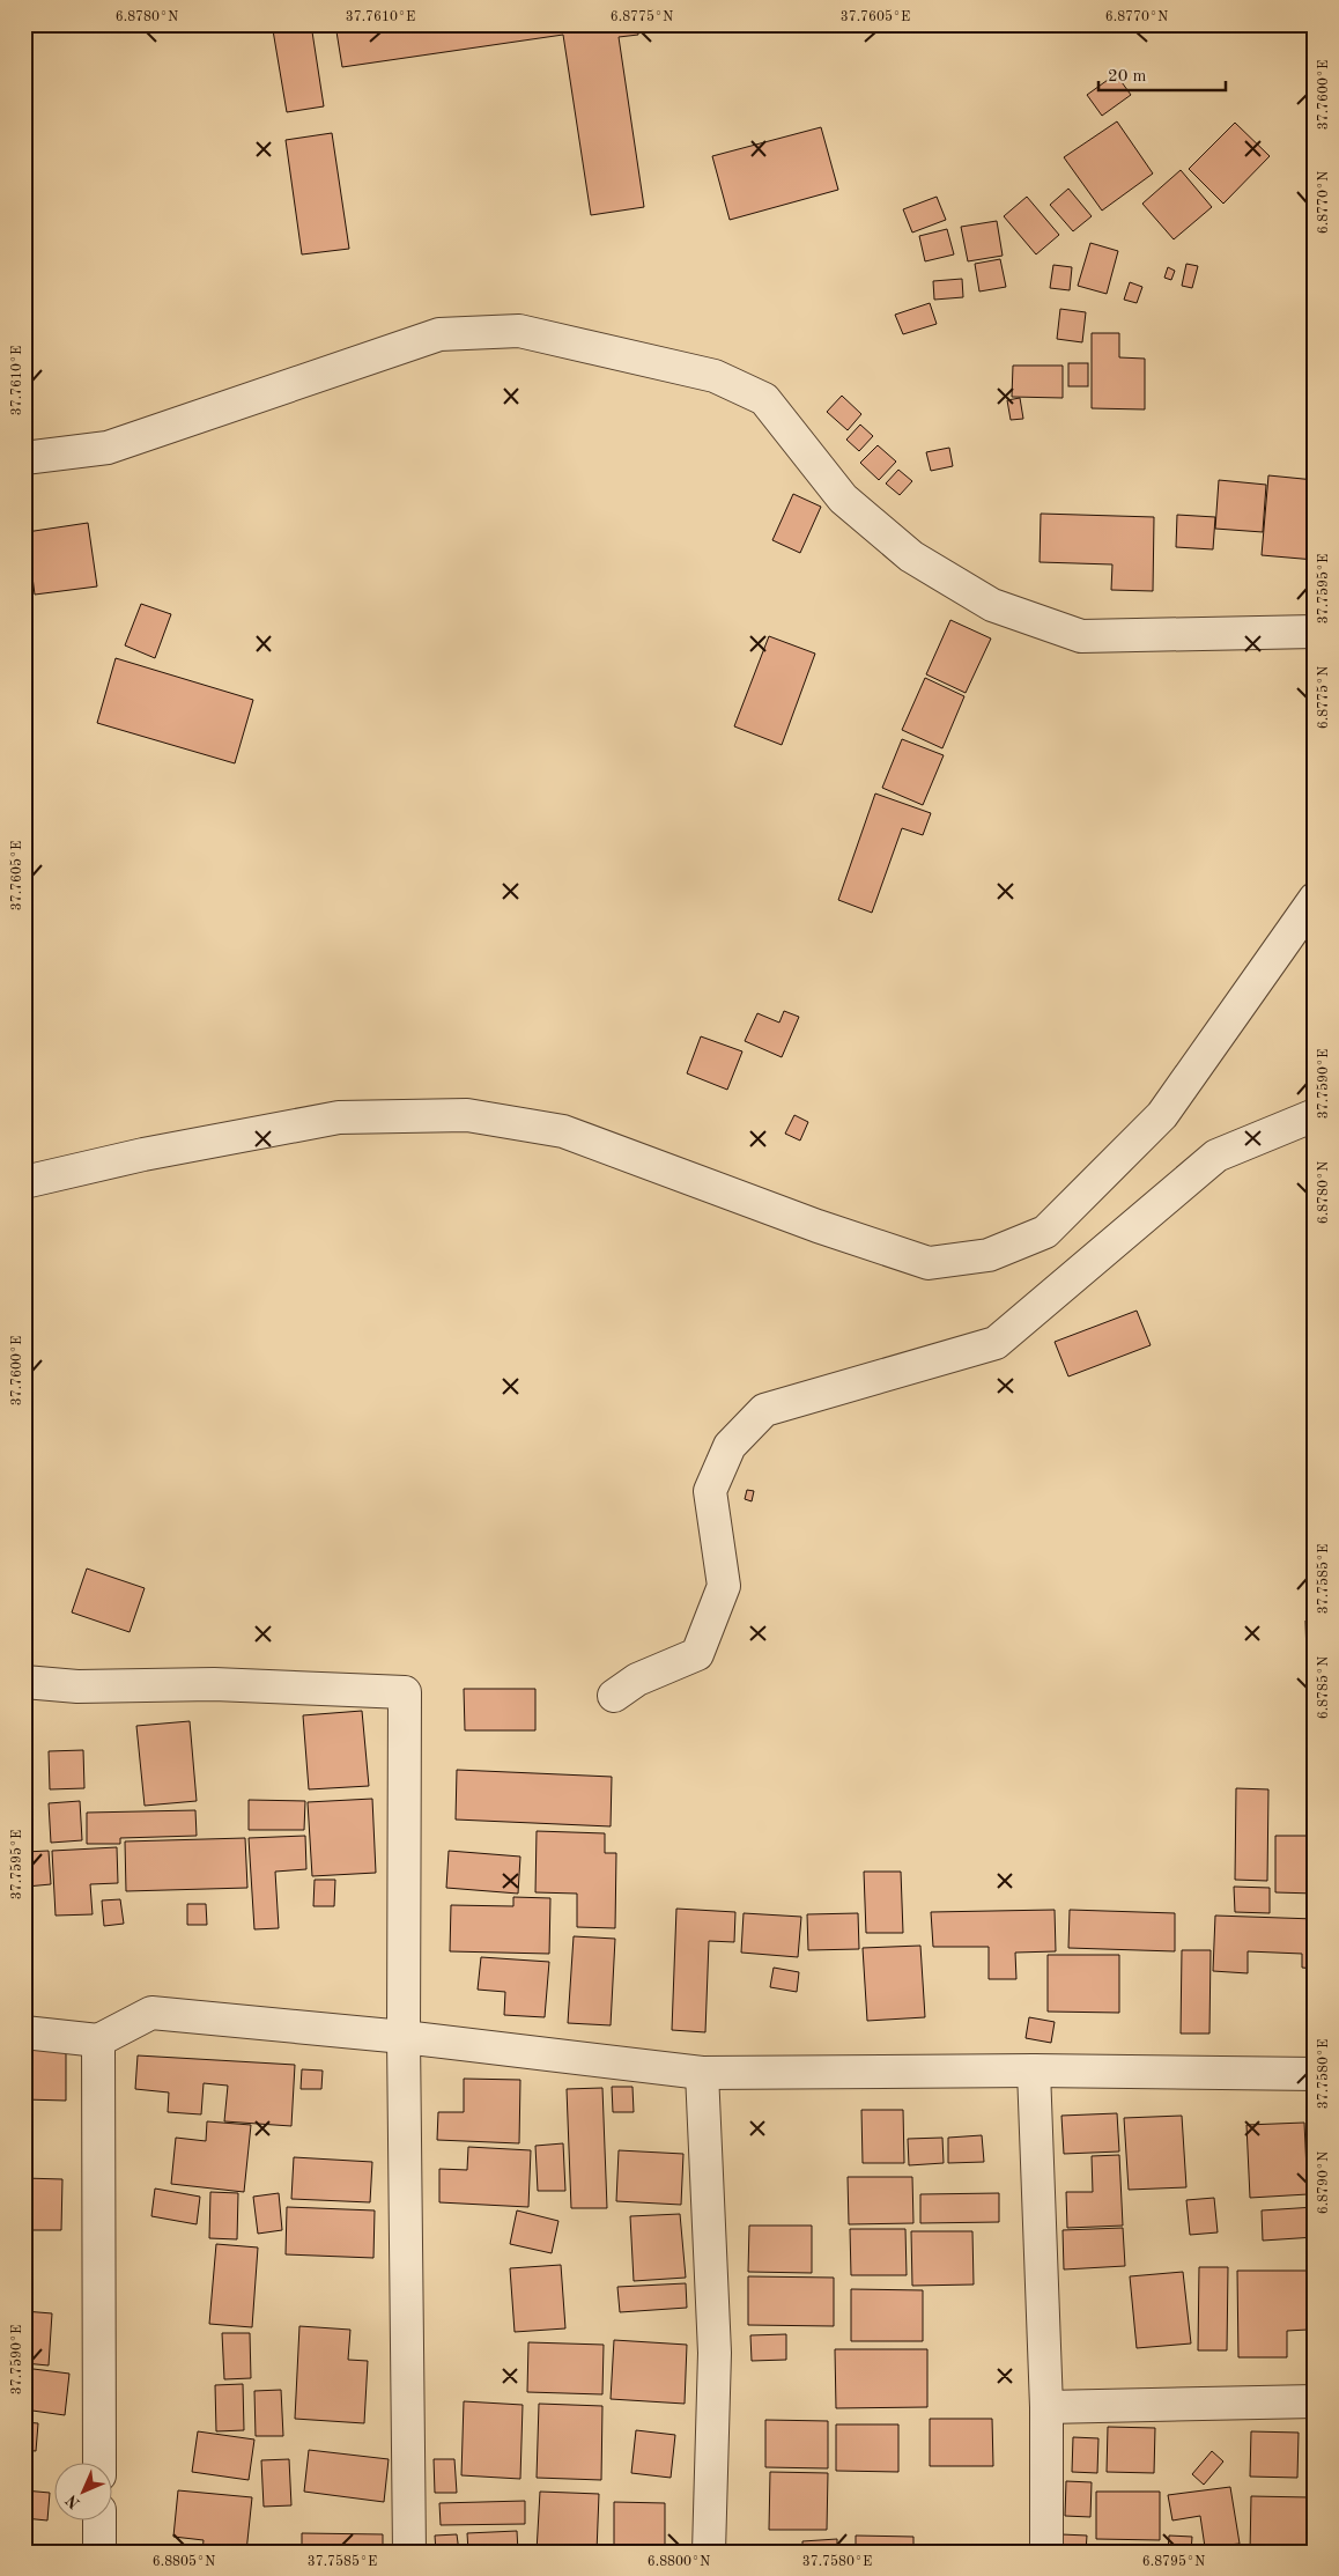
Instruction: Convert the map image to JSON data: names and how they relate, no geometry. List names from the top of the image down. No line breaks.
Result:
{"scale_bar":"20 m","north":"bottom left","coordinates":["6.8780°N","37.7610°E","6.8775°N","37.7605°E","6.8770°N","37.7600°E","37.7595°E","37.7590°E","37.7585°E","6.8785°N","37.7580°E","6.8790°N","6.8805°N","6.8800°N","6.8795°N"]}
